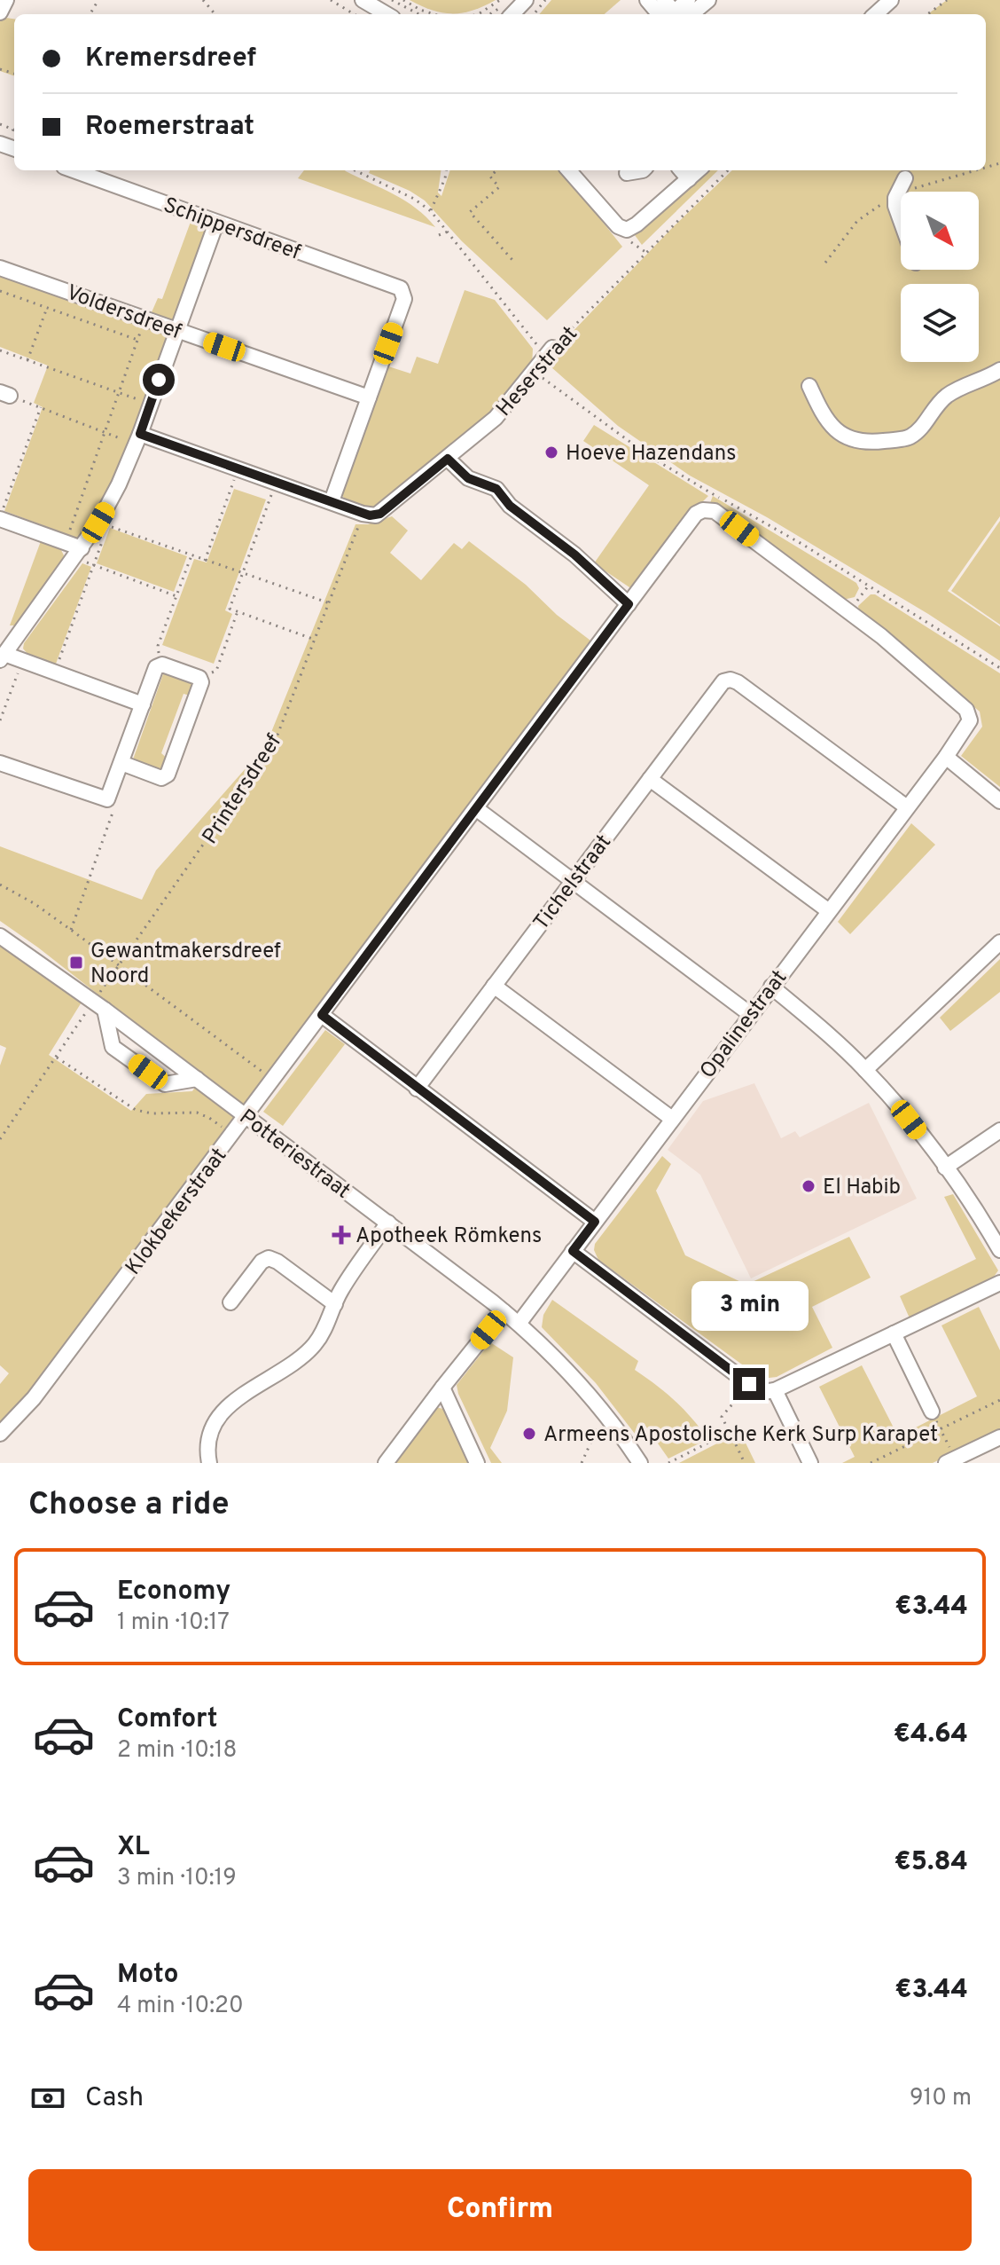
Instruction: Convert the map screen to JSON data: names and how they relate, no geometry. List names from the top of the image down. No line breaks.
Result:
{"streets":{"street":["Schippersdreef","Voldersdreef","Heserstraat","Tichelstraat","Opalinestraat","Potteriestraat","Klokbekerstraat"],"path":["Printersdreef"]},"crossings":[["Schippersdreef","Voldersdreef"],["Heserstraat","Printersdreef"],["Printersdreef","Potteriestraat"],["Tichelstraat","Opalinestraat"],["Opalinestraat","Potteriestraat"],["Opalinestraat","Klokbekerstraat"],["Potteriestraat","Klokbekerstraat"]],"places":{"other":["Hoeve Hazendans","El Habib","Armeens Apostolische Kerk Surp Karapet"],"transit":["Gewantmakersdreef Noord"],"health":["Apotheek Römkens"]},"north":"bottom right","page":{"banner":["Kremersdreef","Roemerstraat"],"bubble":"3 min","heading":"Choose a ride","list":[{"name":"Economy","note":"1 min · 10:17","value":"€3.44"},{"name":"Comfort","note":"2 min · 10:18","value":"€4.64"},{"name":"XL","note":"3 min · 10:19","value":"€5.84"},{"name":"Moto","note":"4 min · 10:20","value":"€3.44"}],"pay":["Cash","910 m"],"buttons":"Confirm"}}
